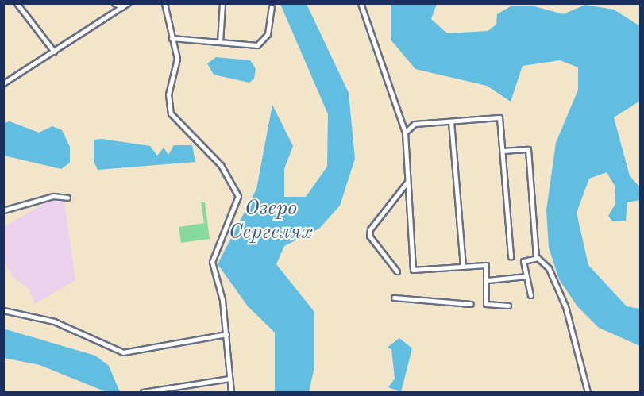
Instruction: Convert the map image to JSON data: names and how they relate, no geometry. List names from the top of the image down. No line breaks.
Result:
{"water":["Озеро Сергелях"]}
